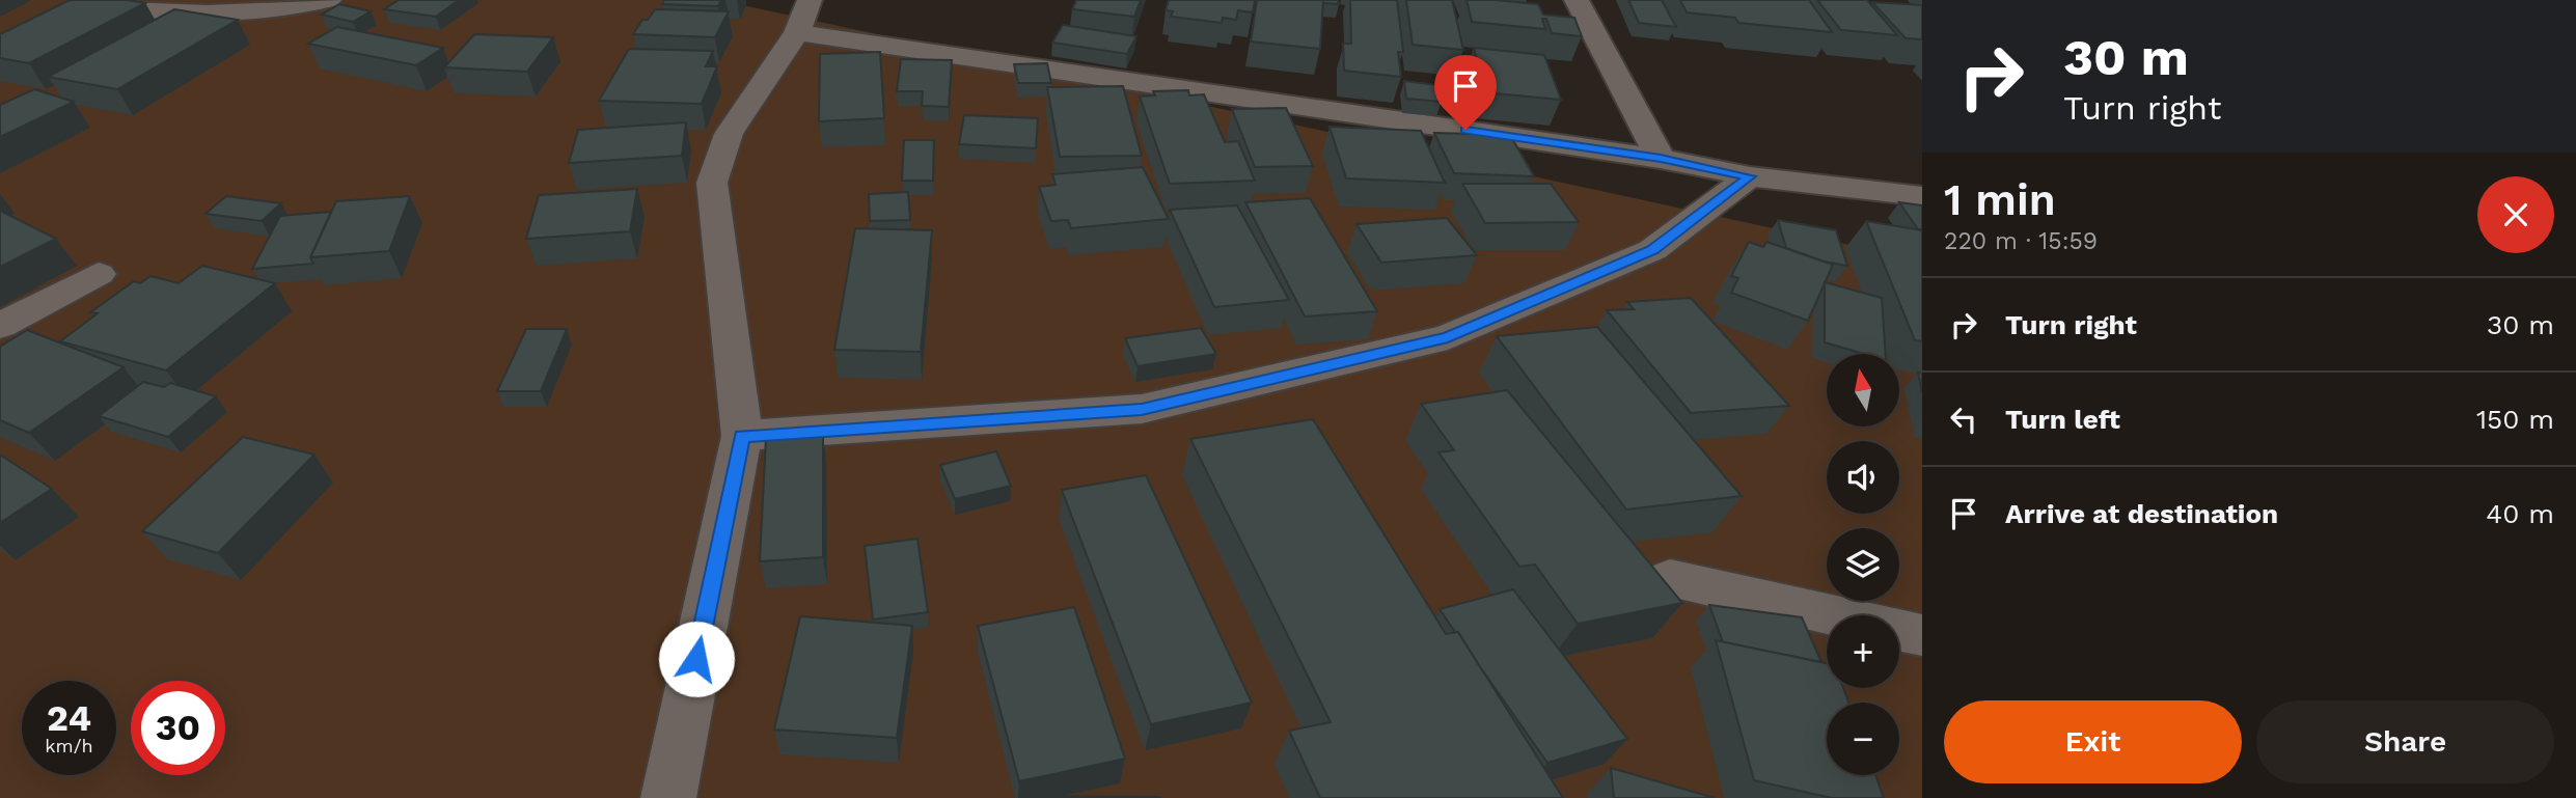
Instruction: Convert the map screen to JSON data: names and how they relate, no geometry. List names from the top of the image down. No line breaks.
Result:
{"north":"top","page":{"turn":["30 m","Turn right"],"heading":["1 min","220 m · 15:59"],"list":[{"name":"Turn right","value":"30 m"},{"name":"Turn left","value":"150 m"},{"name":"Arrive at destination","value":"40 m"}],"map_buttons":["+","−"],"speed":"24 km/h","limit":"30","buttons":["Exit","Share"]}}
